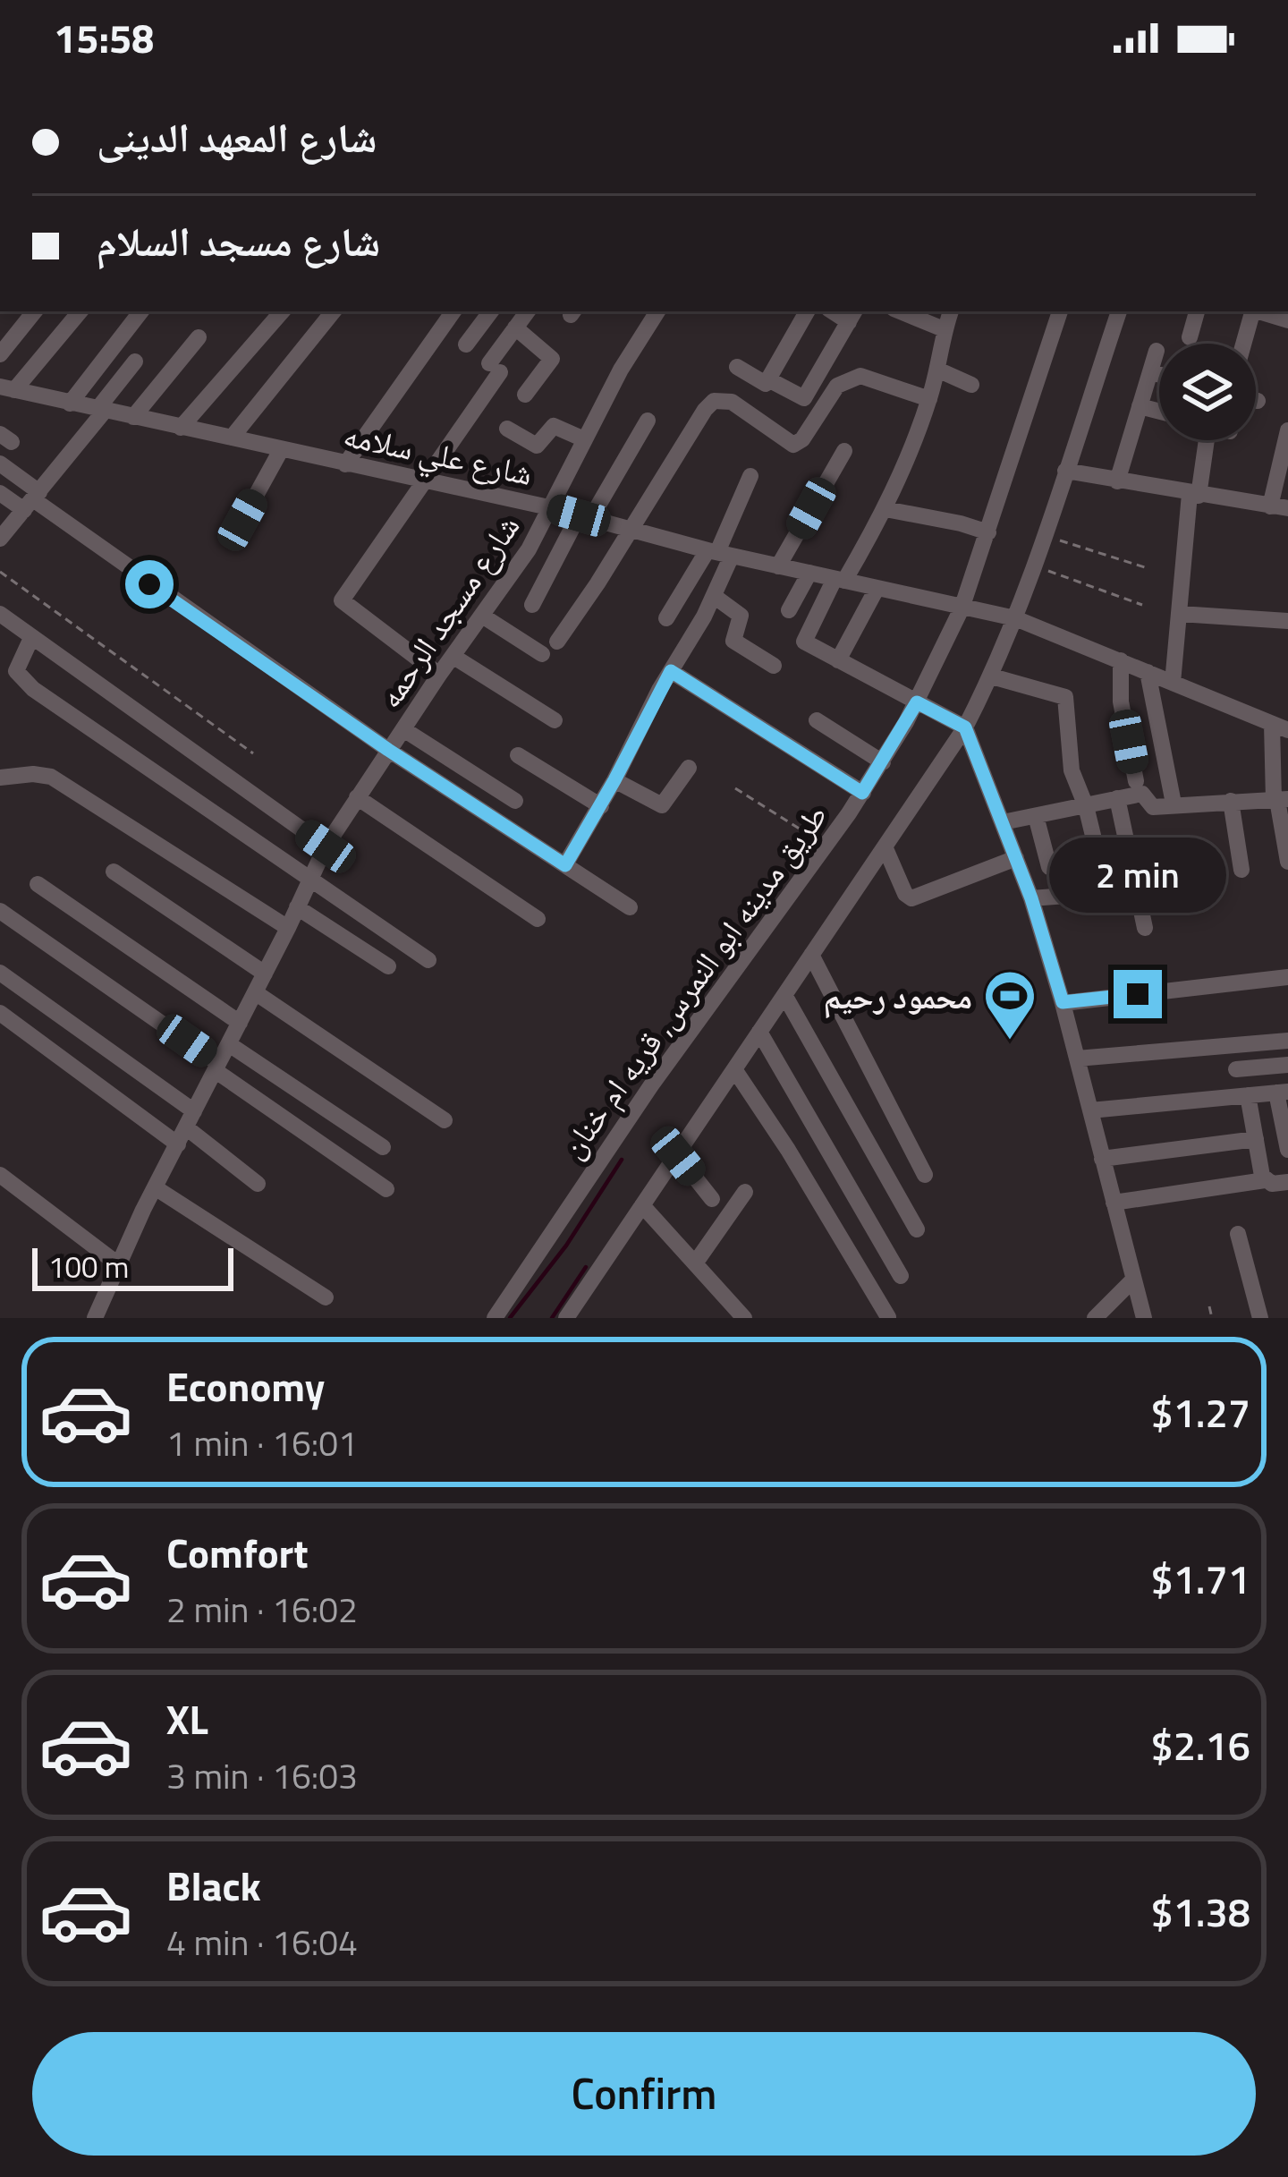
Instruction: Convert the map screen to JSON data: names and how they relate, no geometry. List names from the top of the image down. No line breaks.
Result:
{"streets":{"street":["شارع علي سلامه","شارع مسجد الرحمه","طريق مدينه ابو النمرس, قريه ام خنان"]},"crossings":[["شارع علي سلامه","شارع مسجد الرحمه"],["شارع علي سلامه","طريق مدينه ابو النمرس, قريه ام خنان"]],"places":{"sports":["محمود رحيم"]},"scale_bar":"100 m","page":{"status":"15:58","banner":["شارع المعهد الدينى","شارع مسجد السلام"],"bubble":"2 min","scale":"100 m","list":[{"name":"Economy","note":"1 min · 16:01","value":"$1.27"},{"name":"Comfort","note":"2 min · 16:02","value":"$1.71"},{"name":"XL","note":"3 min · 16:03","value":"$2.16"},{"name":"Black","note":"4 min · 16:04","value":"$1.38"}],"buttons":"Confirm"}}
